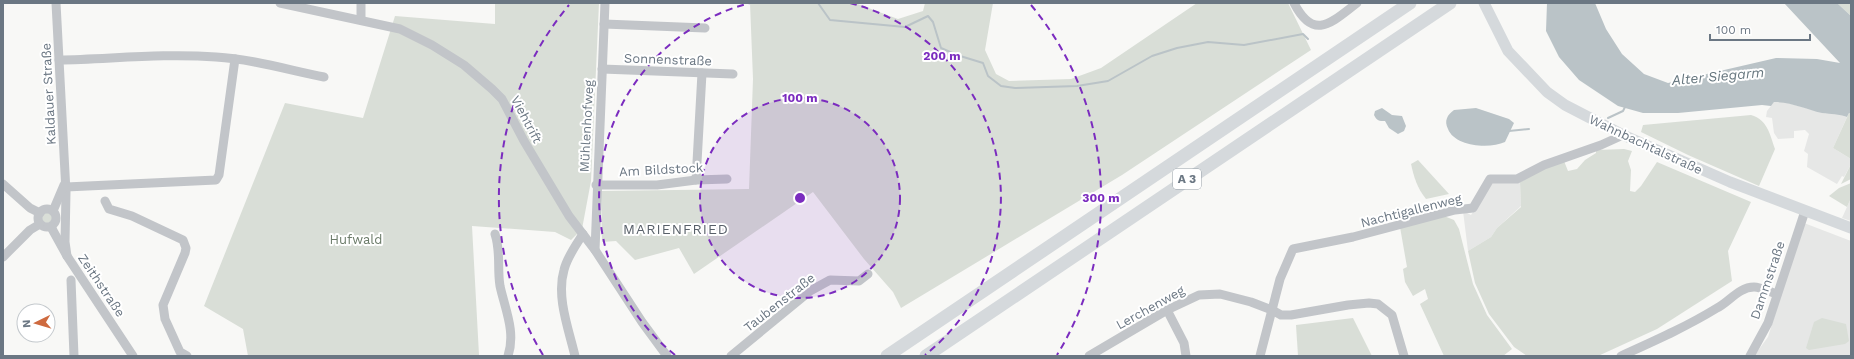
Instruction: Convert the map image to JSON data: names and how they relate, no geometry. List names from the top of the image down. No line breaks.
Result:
{"streets":{"highway":["A 3"],"main road":["Wahnbachtalstraße"],"street":["Sonnenstraße","Kaldauer Straße","Viehtrift","Mühlenhofweg","Am Bildstock","Nachtigallenweg","Dammstraße","Zeithstraße","Taubenstraße","Lerchenweg"]},"crossings":[["Sonnenstraße","Mühlenhofweg"],["Kaldauer Straße","Zeithstraße"],["Viehtrift","Mühlenhofweg"],["Mühlenhofweg","Am Bildstock"],["Wahnbachtalstraße","Nachtigallenweg"],["Wahnbachtalstraße","Dammstraße"],["Nachtigallenweg","Lerchenweg"]],"districts":["MARIENFRIED"],"water":["Alter Siegarm"],"parks":["Hufwald"],"scale_bar":"100 m","north":"left","rings":["200 m","100 m","300 m"]}
